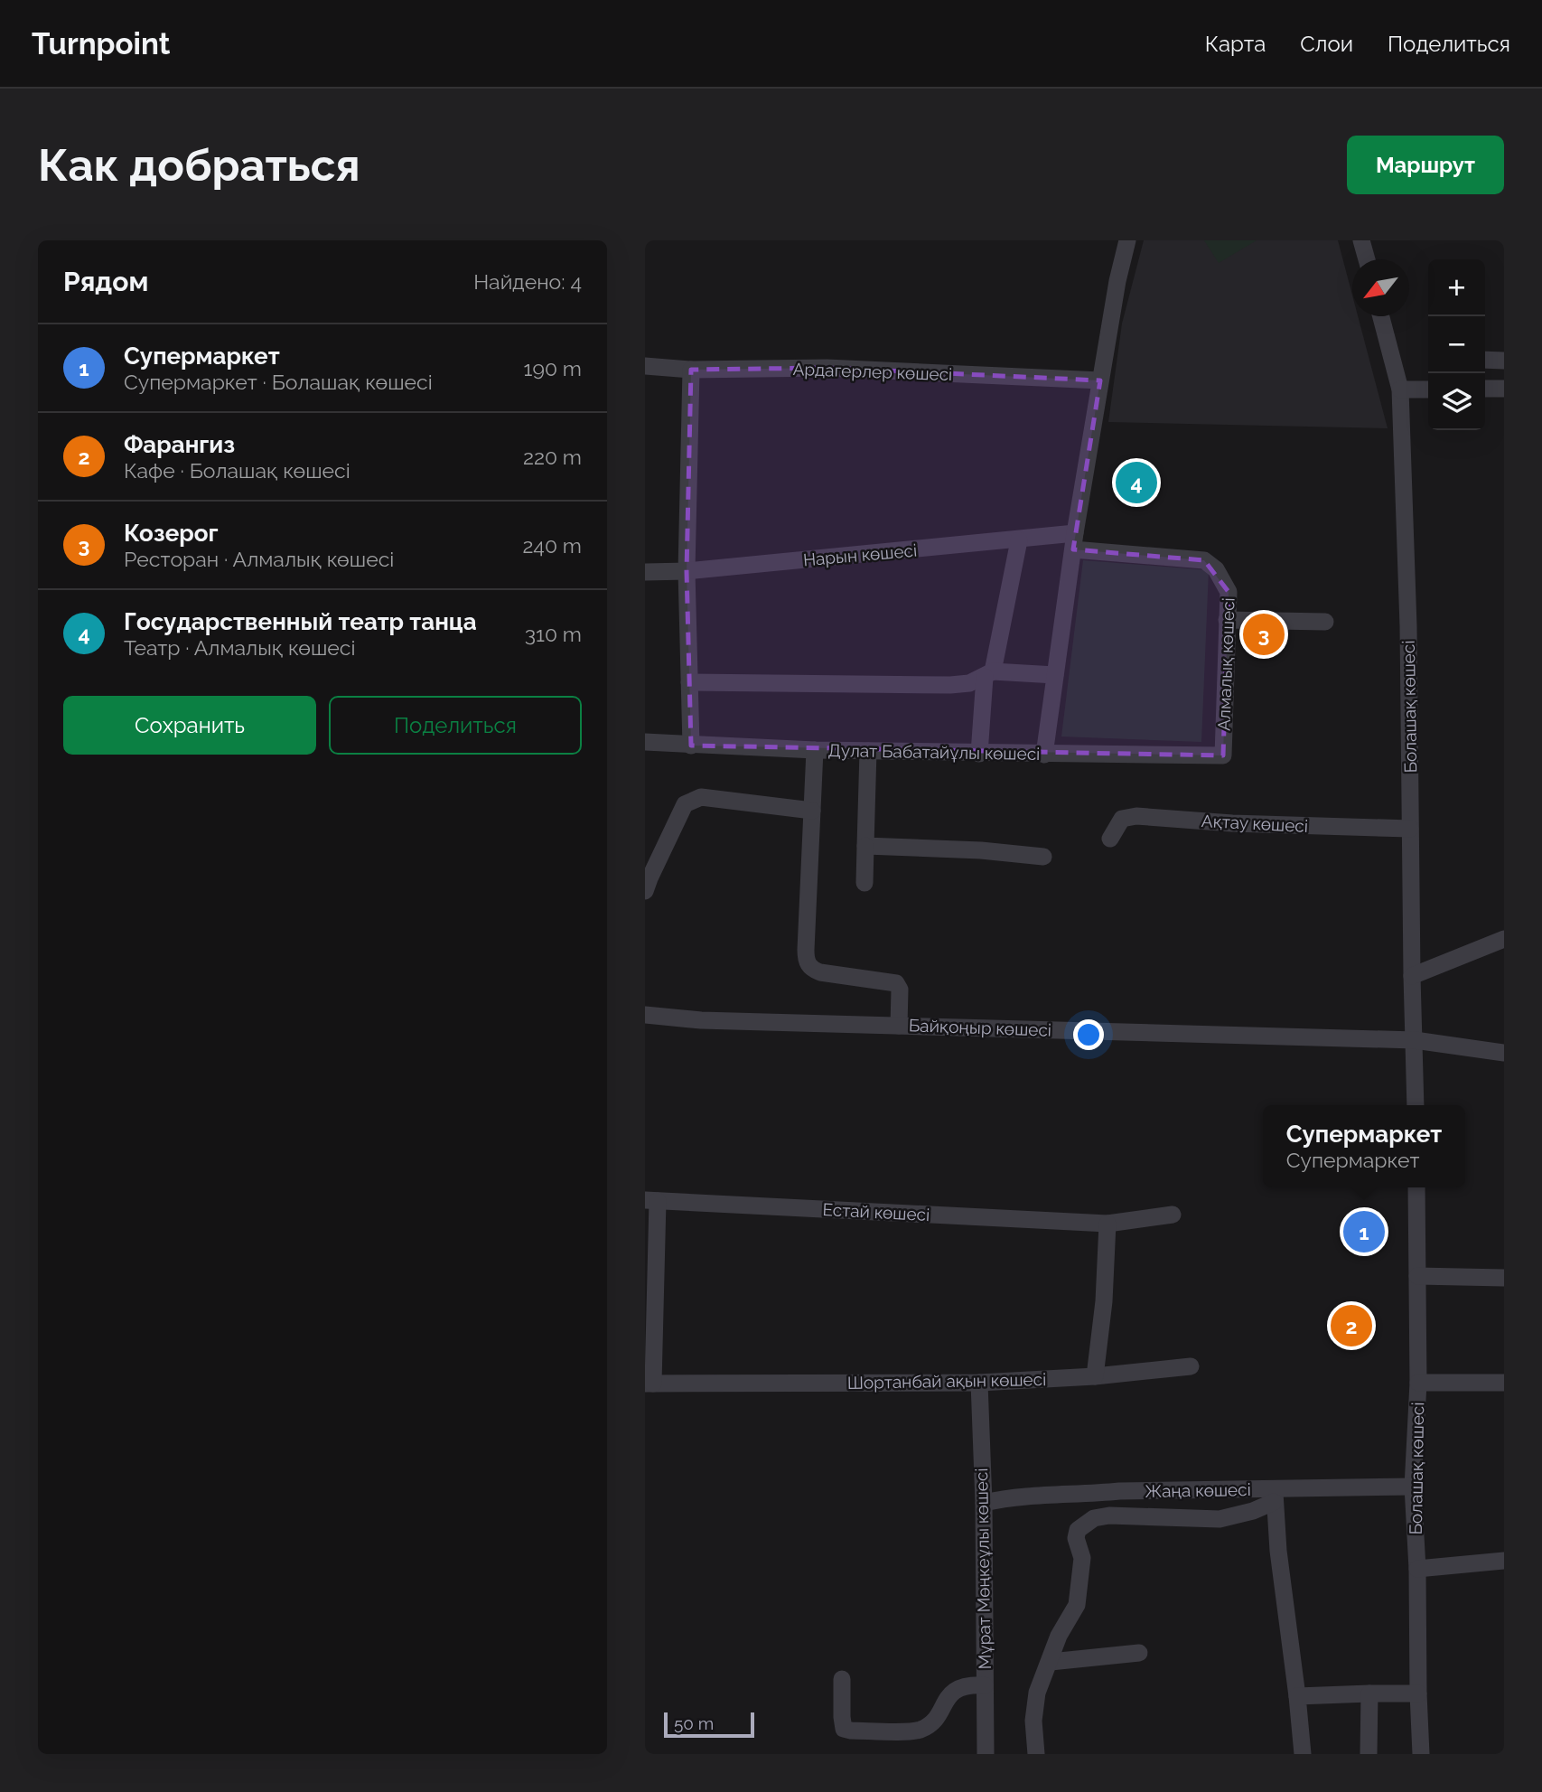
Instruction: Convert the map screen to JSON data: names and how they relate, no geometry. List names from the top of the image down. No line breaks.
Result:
{"streets":{"street":["Ардагерлер көшесі","Нарын көшесі","Алмалық көшесі","Болашақ көшесі","Дулат Бабатайұлы көшесі","Ақтау көшесі","Байқоңыр көшесі","Естай көшесі","Шортанбай ақын көшесі","Жаңа көшесі","Мұрат Мөңкеұлы көшесі"]},"crossings":[["Нарын көшесі","Алмалық көшесі"],["Алмалық көшесі","Дулат Бабатайұлы көшесі"],["Болашақ көшесі","Ақтау көшесі"],["Болашақ көшесі","Байқоңыр көшесі"],["Болашақ көшесі","Жаңа көшесі"],["Шортанбай ақын көшесі","Мұрат Мөңкеұлы көшесі"],["Жаңа көшесі","Мұрат Мөңкеұлы көшесі"]],"scale_bar":"50 m","north":"bottom left","page":{"header":"Turnpoint","nav":["Карта","Слои","Поделиться"],"buttons":["Маршрут",["Сохранить","Поделиться"]],"title":"Как добраться","heading":["Рядом","Найдено: 4"],"map_buttons":["+","−"],"list":[{"mark":"1","name":"Супермаркет","note":"Супермаркет · Болашақ көшесі","value":"190 m"},{"mark":"2","name":"Фарангиз","note":"Кафе · Болашақ көшесі","value":"220 m"},{"mark":"3","name":"Козерог","note":"Ресторан · Алмалық көшесі","value":"240 m"},{"mark":"4","name":"Государственный театр танца","note":"Театр · Алмалық көшесі","value":"310 m"}],"pins":["4","3","1","2"],"popup":["Супермаркет","Супермаркет"],"scale":"50 m"}}
